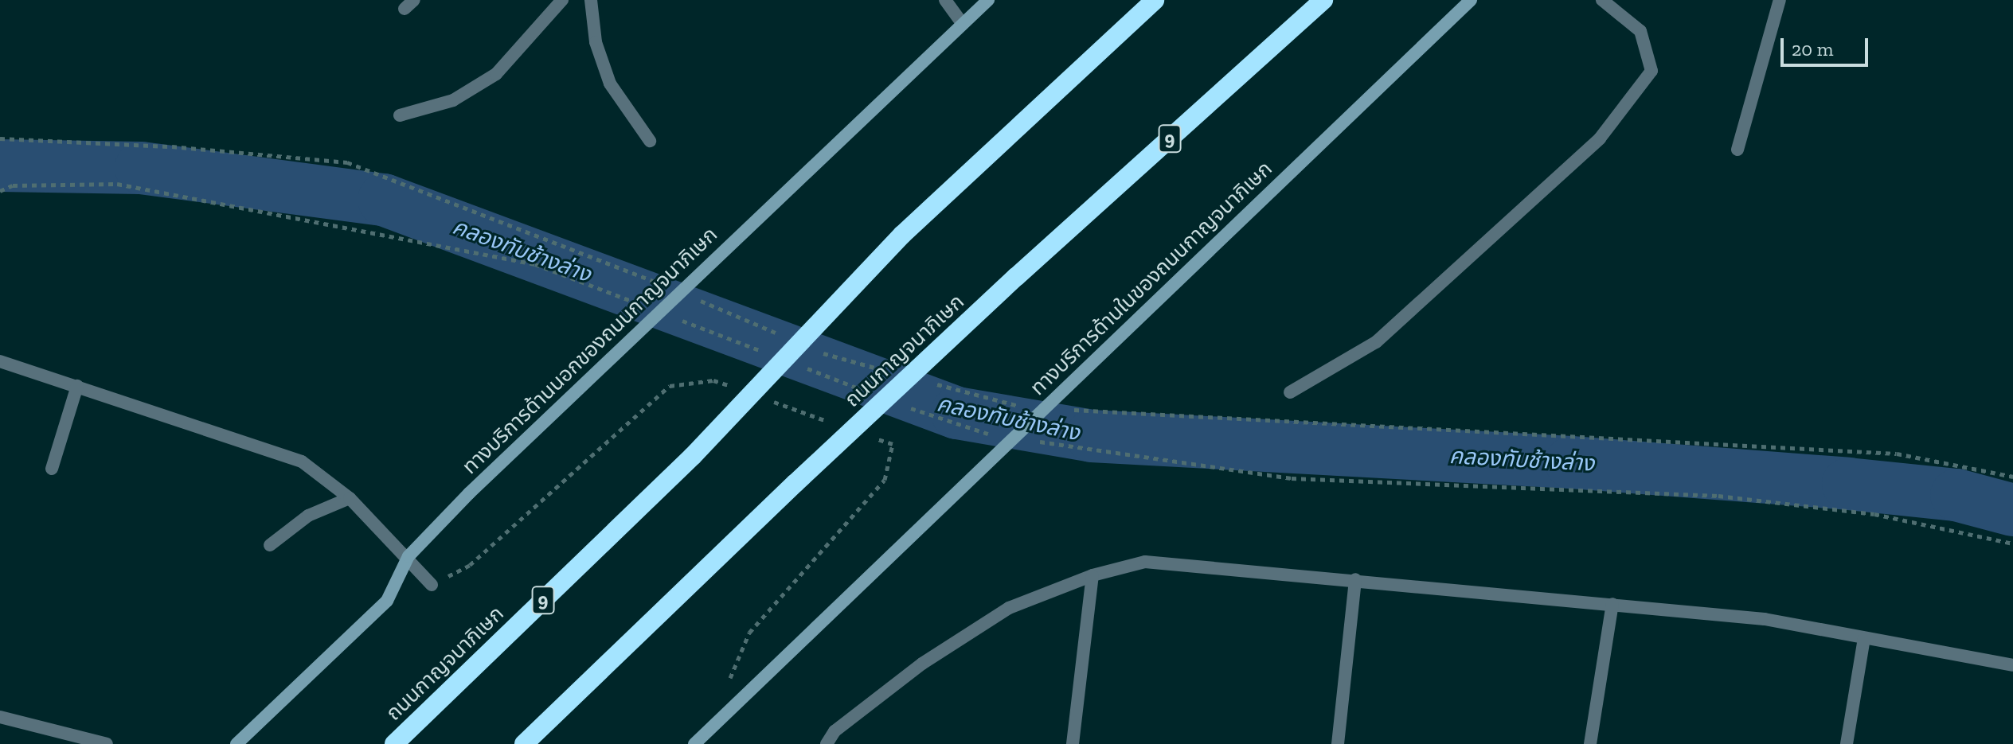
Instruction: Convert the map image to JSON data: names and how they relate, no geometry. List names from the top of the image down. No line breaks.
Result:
{"streets":{"highway":["9","ถนนกาญจนาภิเษก"],"main road":["ทางบริการด้านในของถนนกาญจนาภิเษก","ทางบริการด้านนอกของถนนกาญจนาภิเษก"]},"water":["คลองทับช้างล่าง"],"scale_bar":"20 m"}
